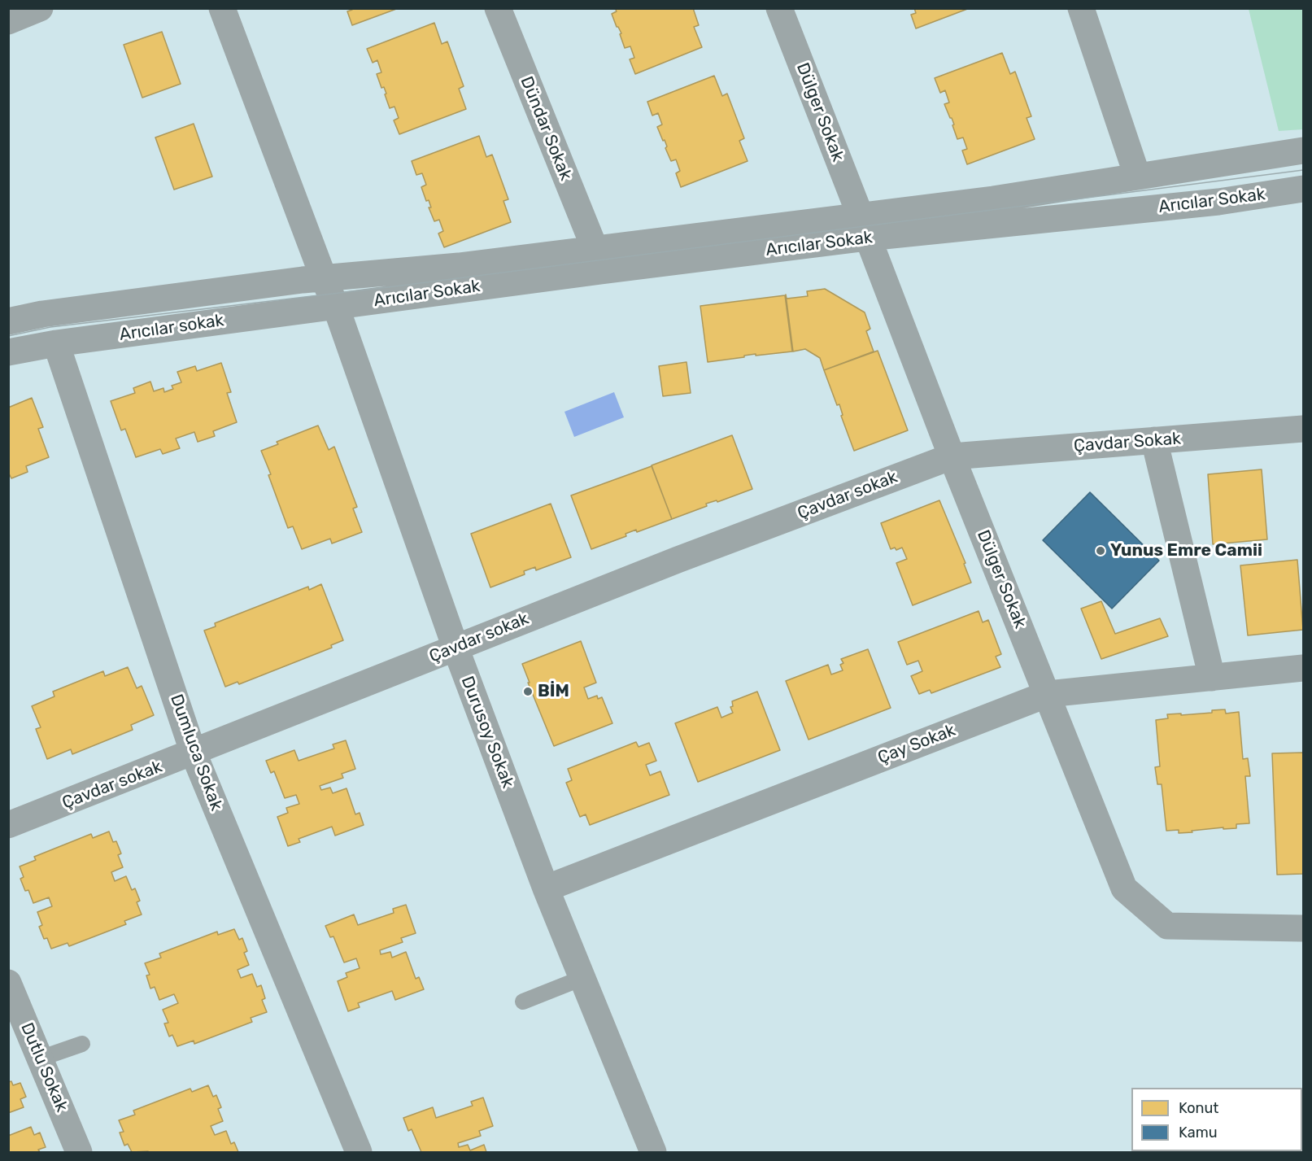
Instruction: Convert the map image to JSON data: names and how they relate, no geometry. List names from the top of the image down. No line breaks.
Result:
{"streets":{"street":["Dülger Sokak","Dündar Sokak","Arıcılar Sokak","Arıcılar sokak","Çavdar Sokak","Çavdar sokak","Durusoy Sokak","Çay Sokak","Dumluca Sokak","Dutlu Sokak"]},"crossings":[["Dülger Sokak","Arıcılar Sokak"],["Dülger Sokak","Çavdar Sokak"],["Dülger Sokak","Çavdar sokak"],["Dülger Sokak","Çay Sokak"],["Arıcılar Sokak","Arıcılar sokak"],["Arıcılar Sokak","Durusoy Sokak"],["Arıcılar sokak","Durusoy Sokak"],["Arıcılar sokak","Dumluca Sokak"],["Çavdar Sokak","Çavdar sokak"],["Çavdar sokak","Durusoy Sokak"],["Çavdar sokak","Dumluca Sokak"],["Durusoy Sokak","Çay Sokak"]],"places":["Yunus Emre Camii","BİM"],"legend":["Konut","Kamu"]}
